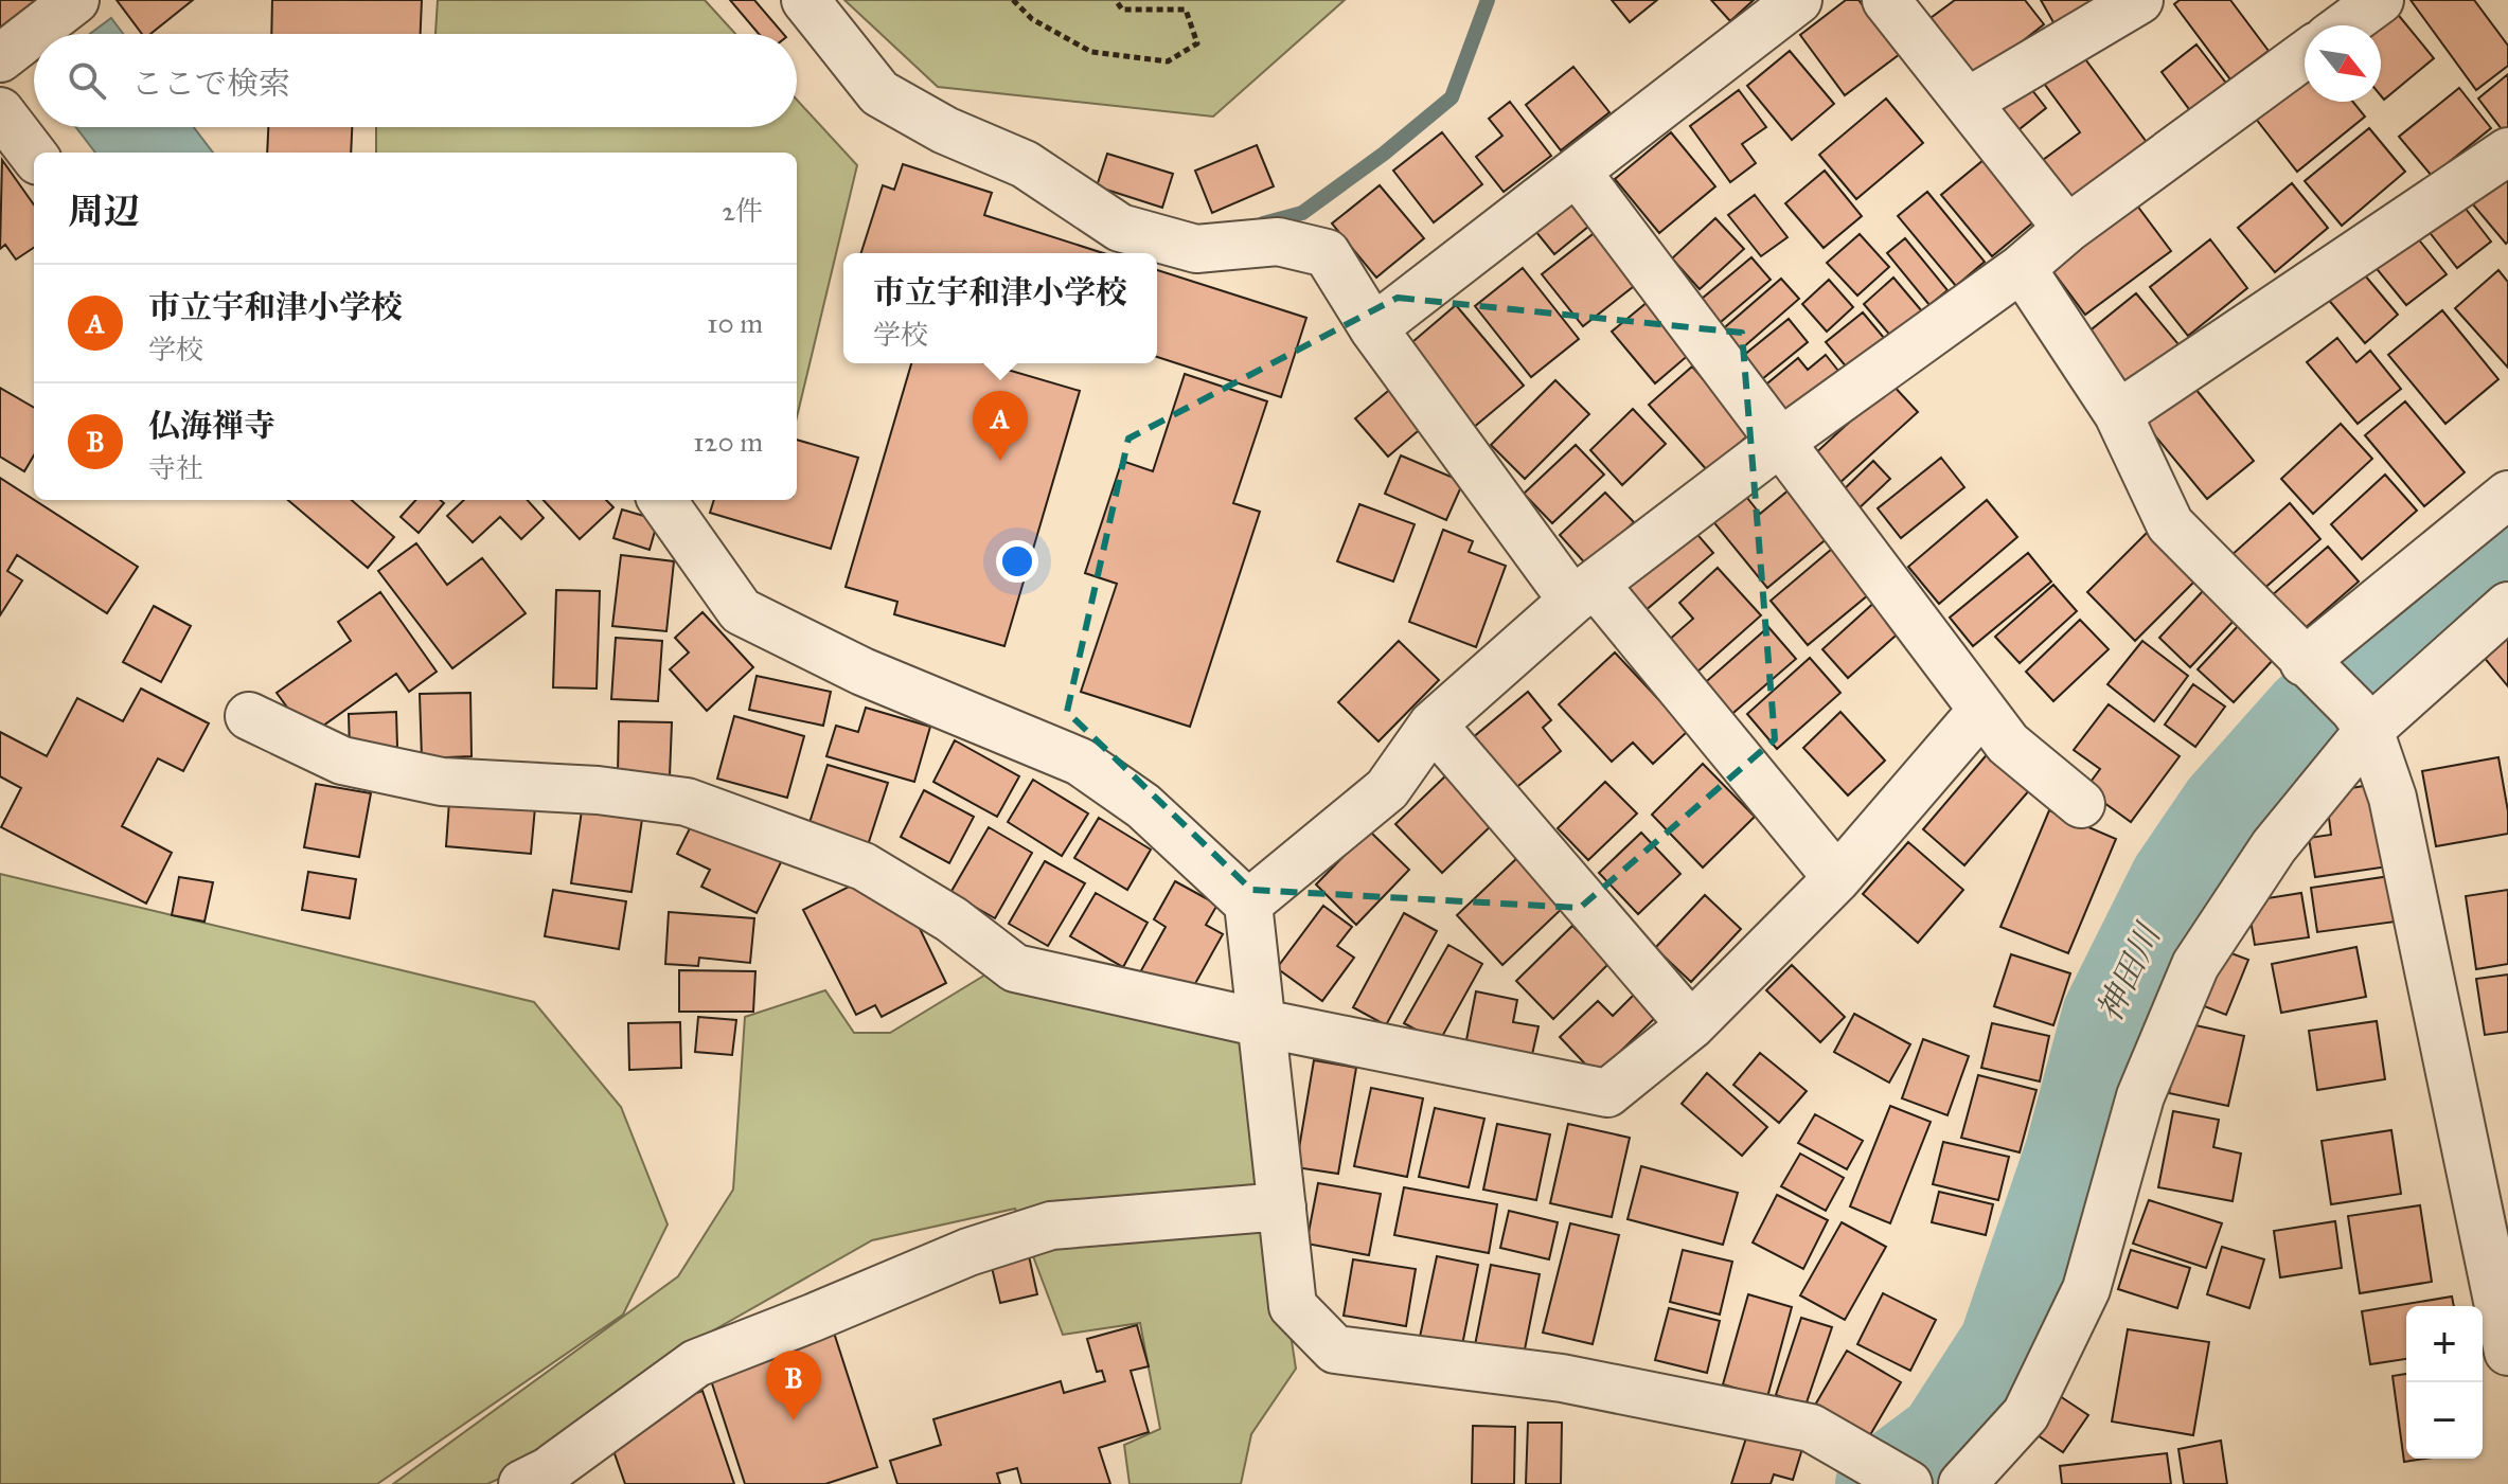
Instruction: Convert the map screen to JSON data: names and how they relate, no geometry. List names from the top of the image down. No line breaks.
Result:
{"water":["神田川"],"north":"bottom right","page":{"search":"ここで検索","heading":["周辺","2件"],"popup":["市立宇和津小学校","学校"],"list":[{"mark":"A","name":"市立宇和津小学校","note":"学校","value":"10 m"},{"mark":"B","name":"仏海禅寺","note":"寺社","value":"120 m"}],"pins":["A","B"],"map_buttons":["+","−"]}}
